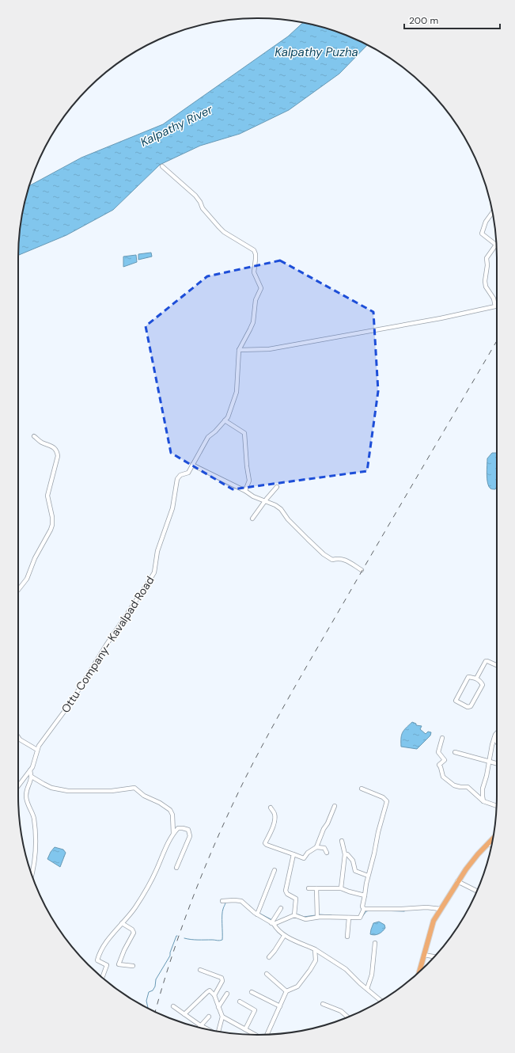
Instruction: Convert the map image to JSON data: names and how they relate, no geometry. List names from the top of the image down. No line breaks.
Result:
{"streets":{"street":["Ottu Company- Kavalpad Road"]},"water":["Kalpathy Puzha","Kalpathy River"],"scale_bar":"200 m"}
